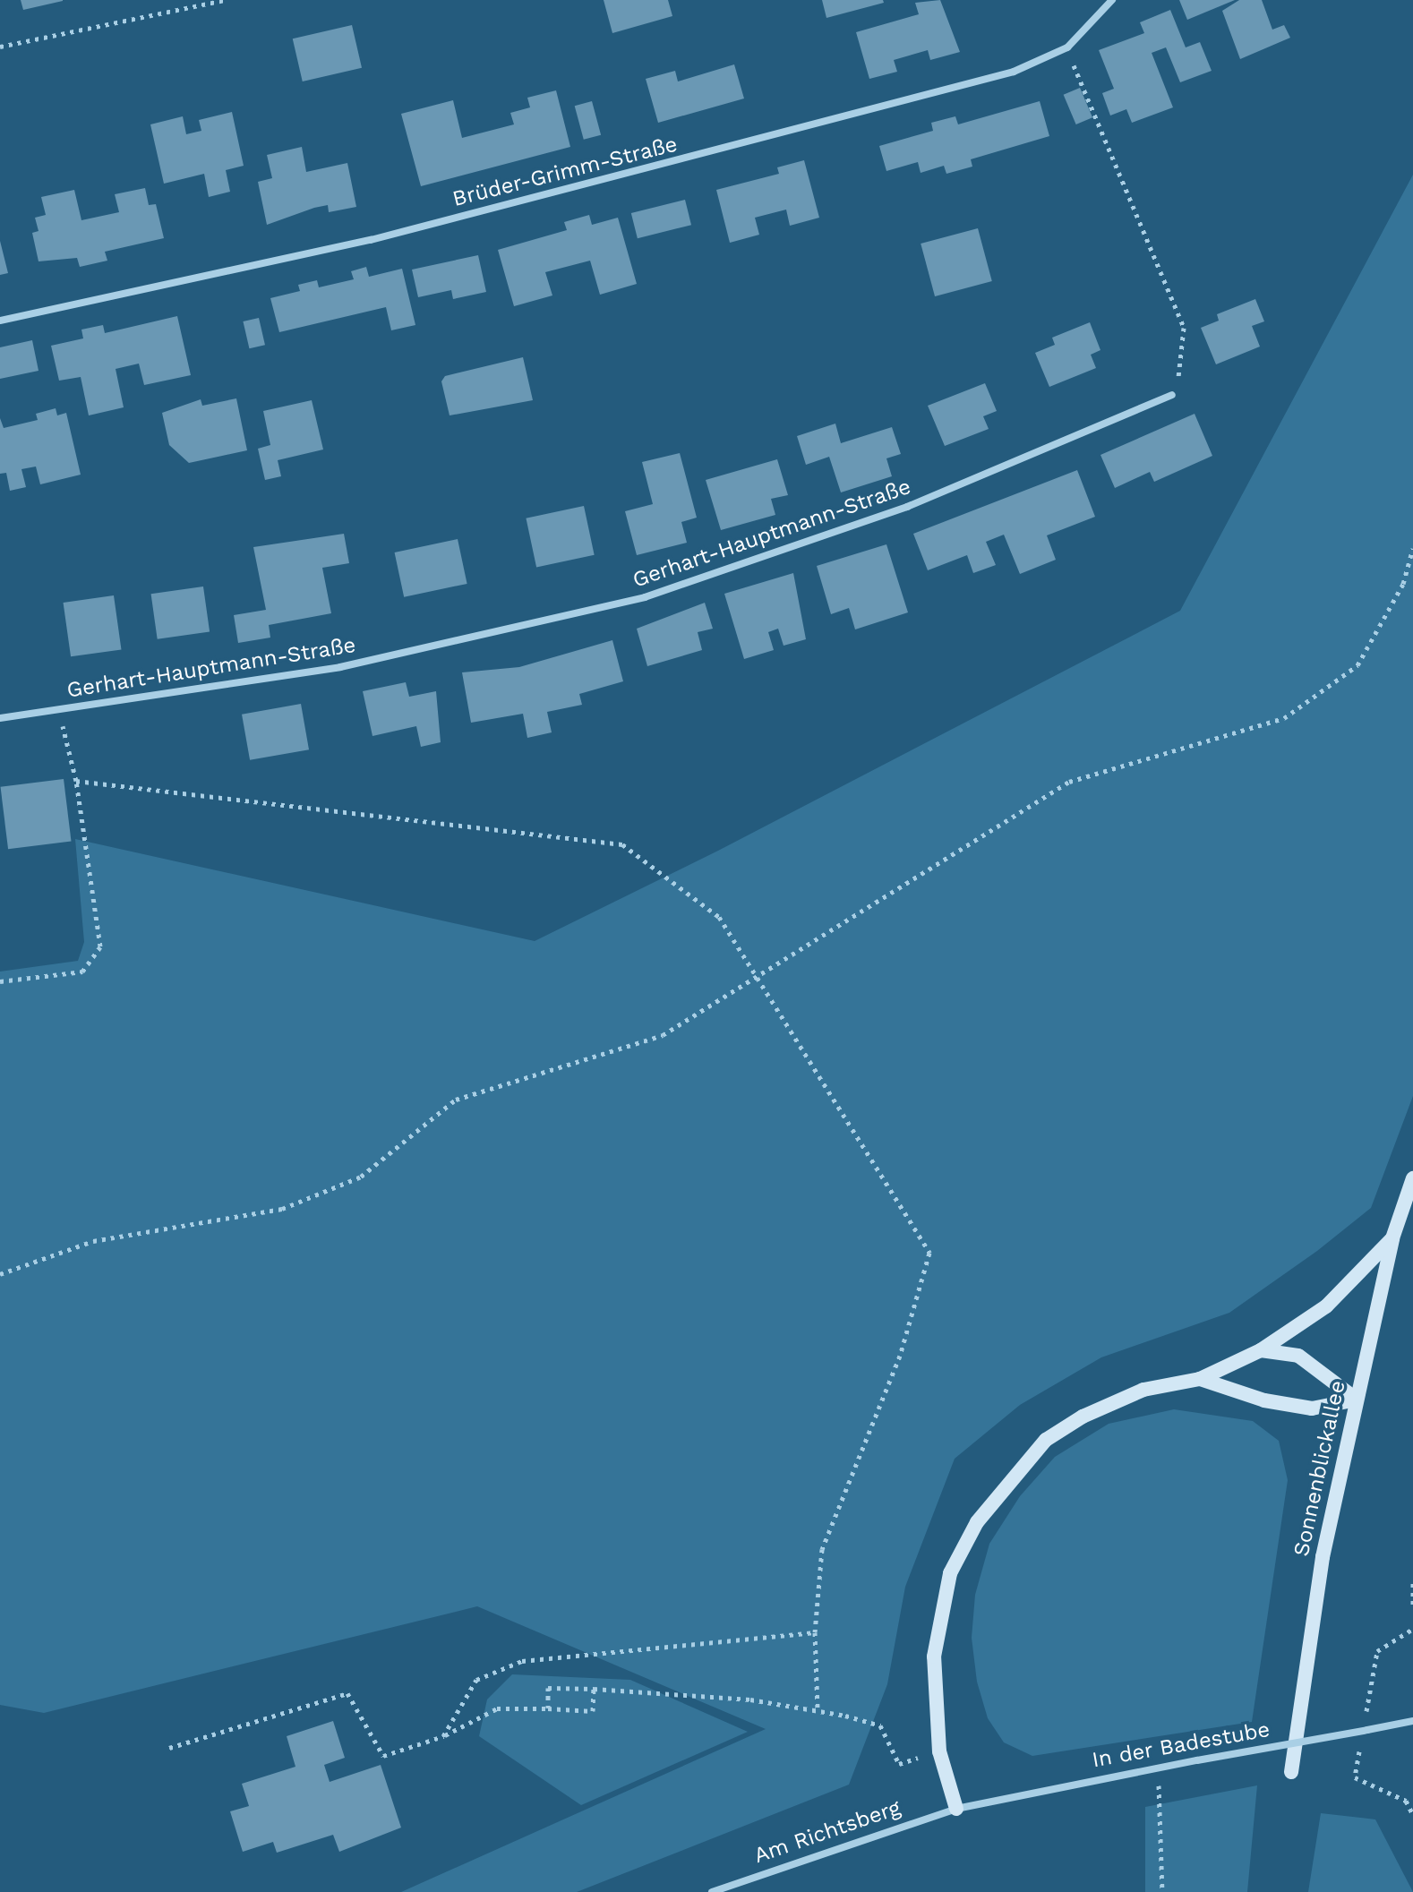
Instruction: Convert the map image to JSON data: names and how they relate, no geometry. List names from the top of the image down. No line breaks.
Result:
{"streets":{"main road":["Sonnenblickallee"],"street":["Brüder-Grimm-Straße","Gerhart-Hauptmann-Straße","In der Badestube","Am Richtsberg"]},"crossings":[["In der Badestube","Am Richtsberg"]]}
